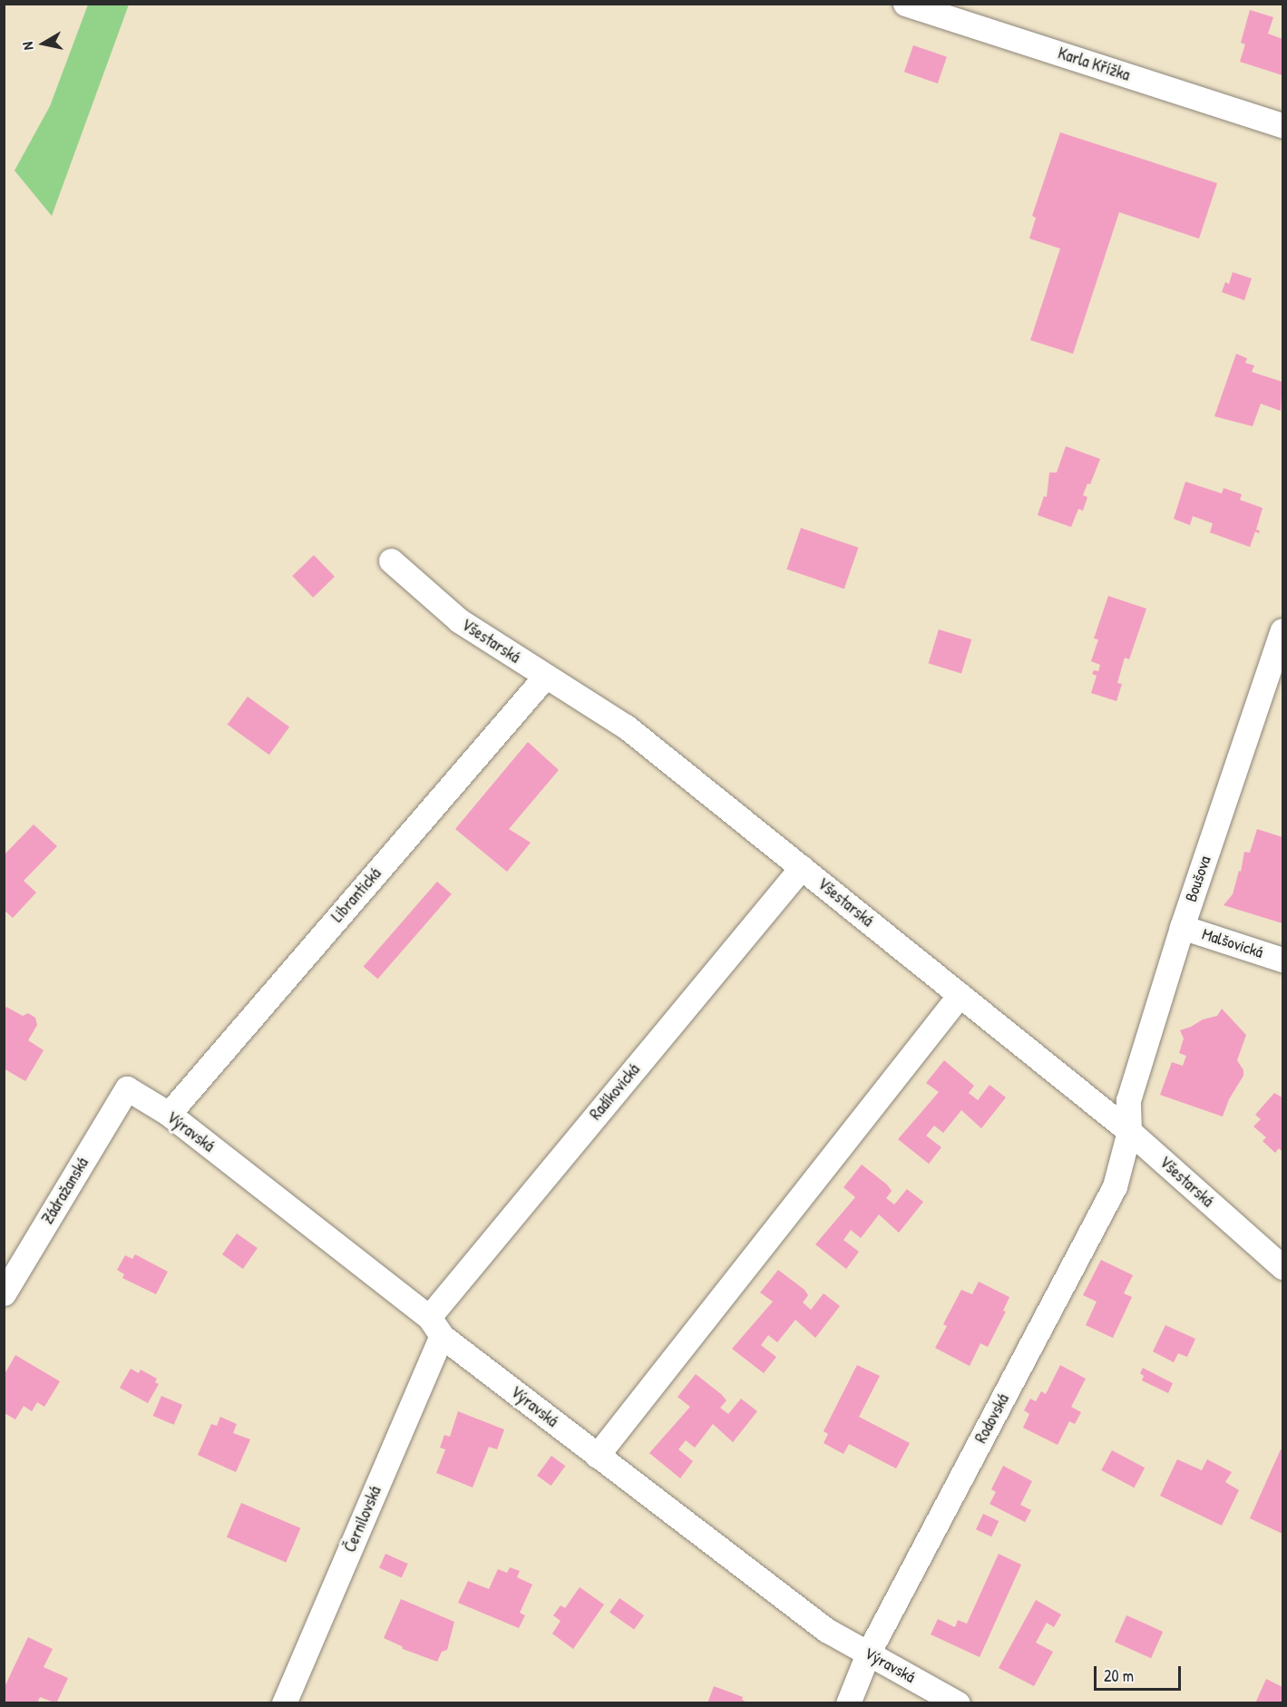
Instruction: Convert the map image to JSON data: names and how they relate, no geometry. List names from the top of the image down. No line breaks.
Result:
{"streets":{"street":["Karla Křížka","Všestarská","Boušova","Librantická","Malšovická","Radíkovická","Výravská","Zádražanská","Rodovská","Černilovská"]},"crossings":[["Všestarská","Boušova"],["Všestarská","Librantická"],["Všestarská","Radíkovická"],["Všestarská","Rodovská"],["Boušova","Malšovická"],["Boušova","Rodovská"],["Librantická","Výravská"],["Radíkovická","Výravská"],["Radíkovická","Černilovská"],["Výravská","Zádražanská"],["Výravská","Rodovská"],["Výravská","Černilovská"]],"scale_bar":"20 m","north":"left"}
